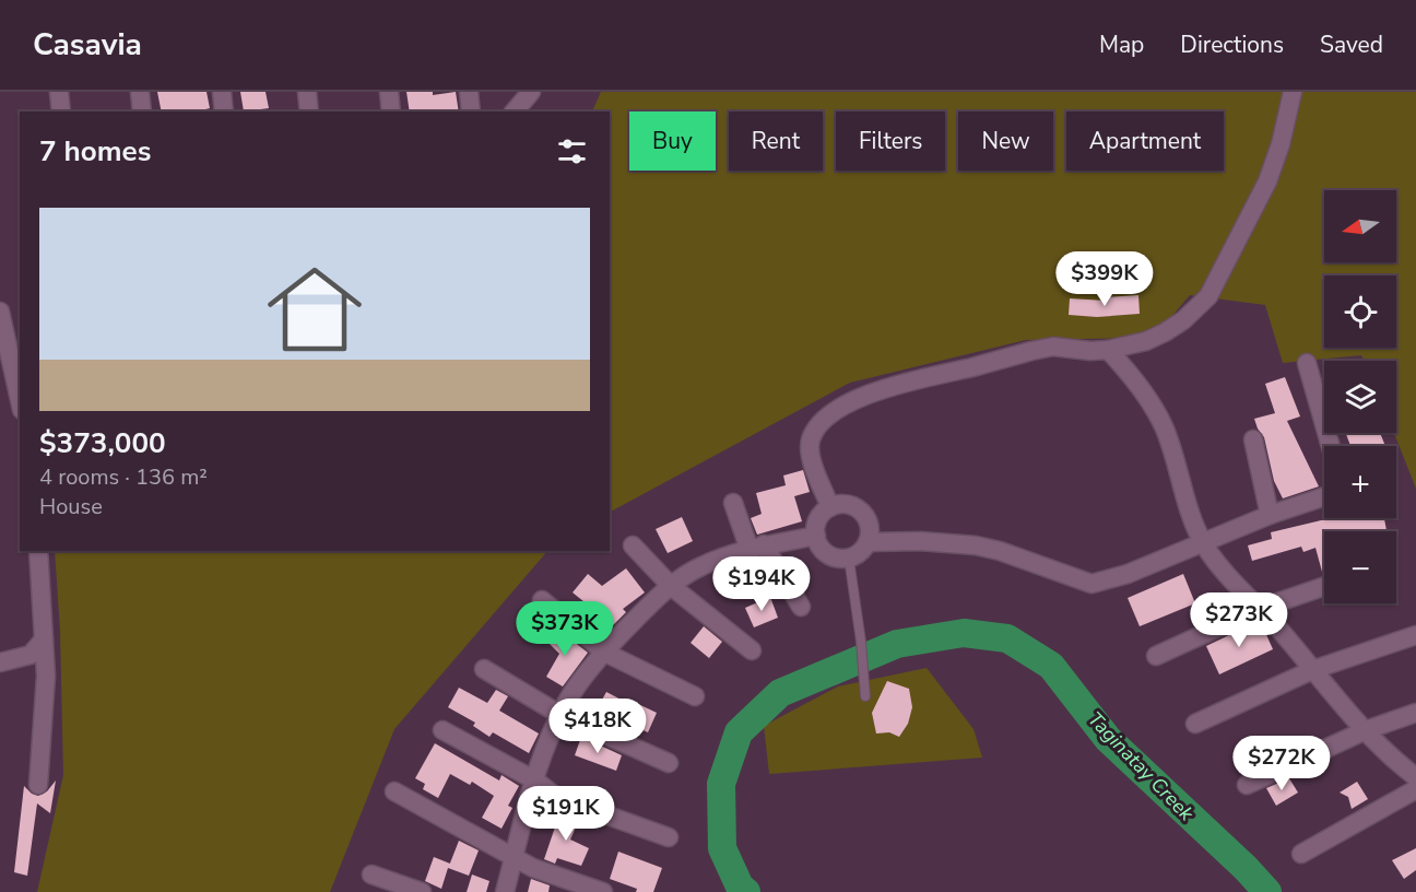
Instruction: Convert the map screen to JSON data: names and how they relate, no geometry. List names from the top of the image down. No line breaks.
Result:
{"water":["Taginatay Creek"],"north":"left","page":{"header":"Casavia","nav":["Map","Directions","Saved"],"chip":["Buy","Rent","Filters","New","Apartment"],"heading":"7 homes","map_buttons":["+","−"],"list":[{"name":"$373,000","note":"4 rooms · 136 m² · House"}],"price":["$399K","$194K","$273K","$373K","$418K","$272K","$191K"]}}
